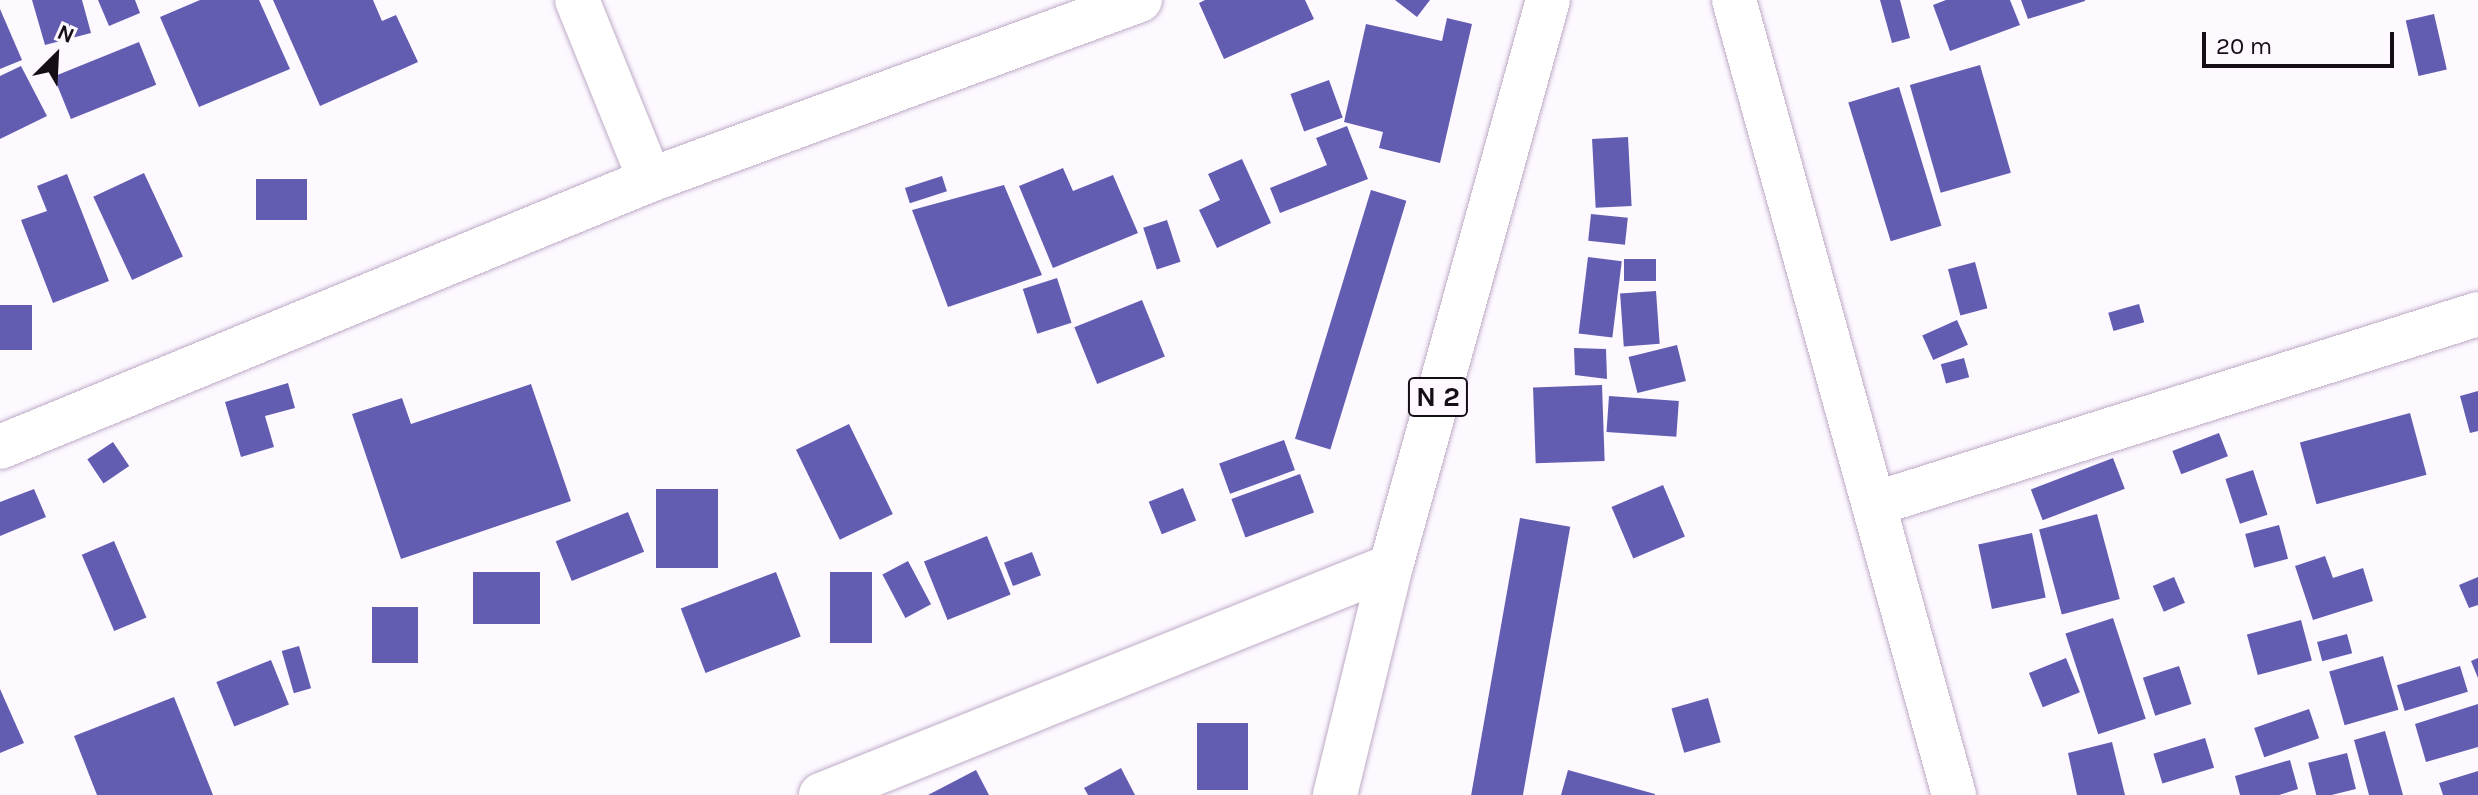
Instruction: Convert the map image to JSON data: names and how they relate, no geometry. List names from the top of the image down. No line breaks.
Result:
{"streets":{"street":["N 2"]},"scale_bar":"20 m","north":"top right"}
